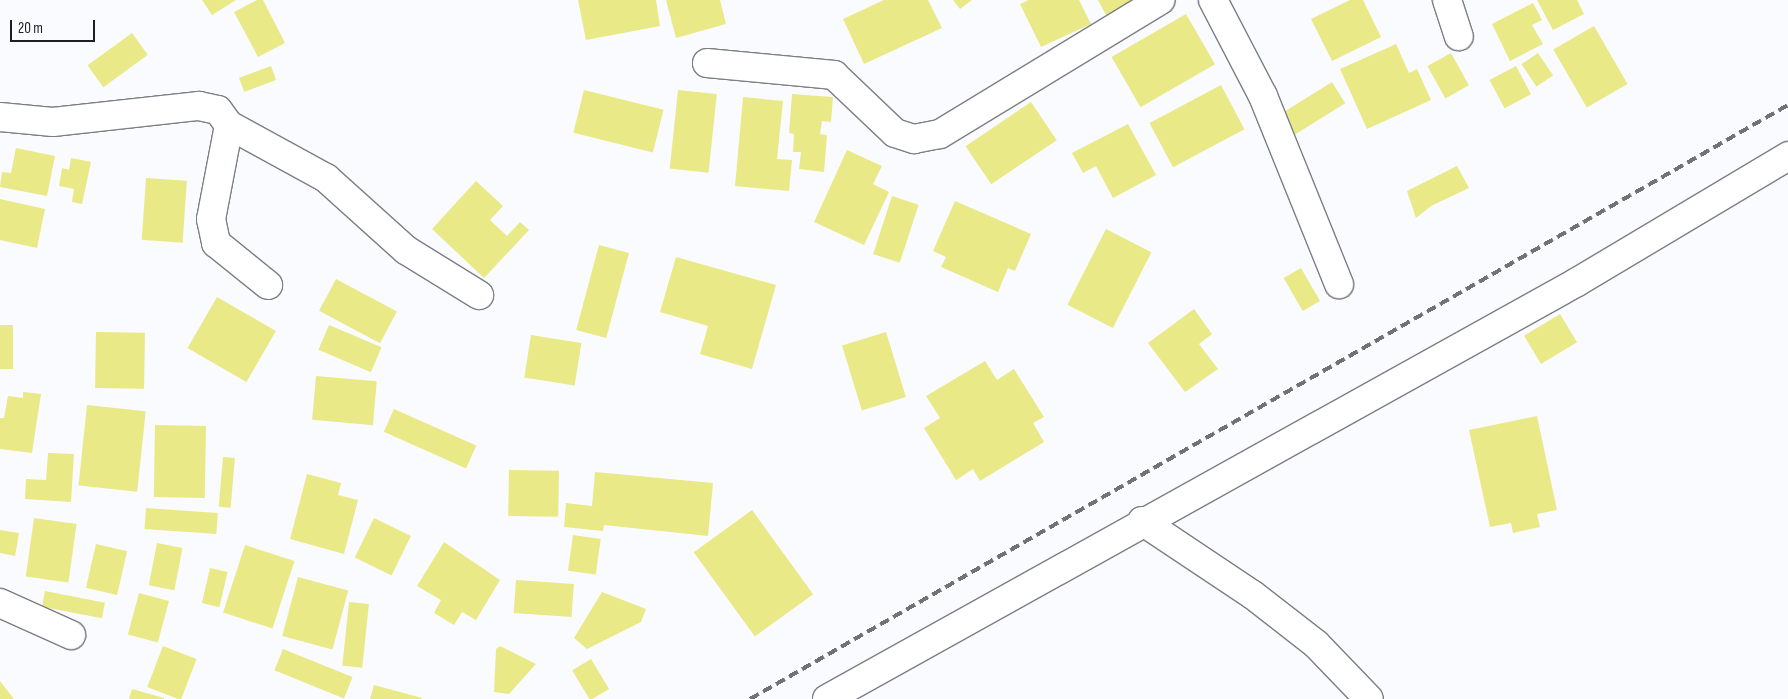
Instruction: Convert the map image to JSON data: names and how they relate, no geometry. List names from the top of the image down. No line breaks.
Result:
{"scale_bar":"20 m"}
